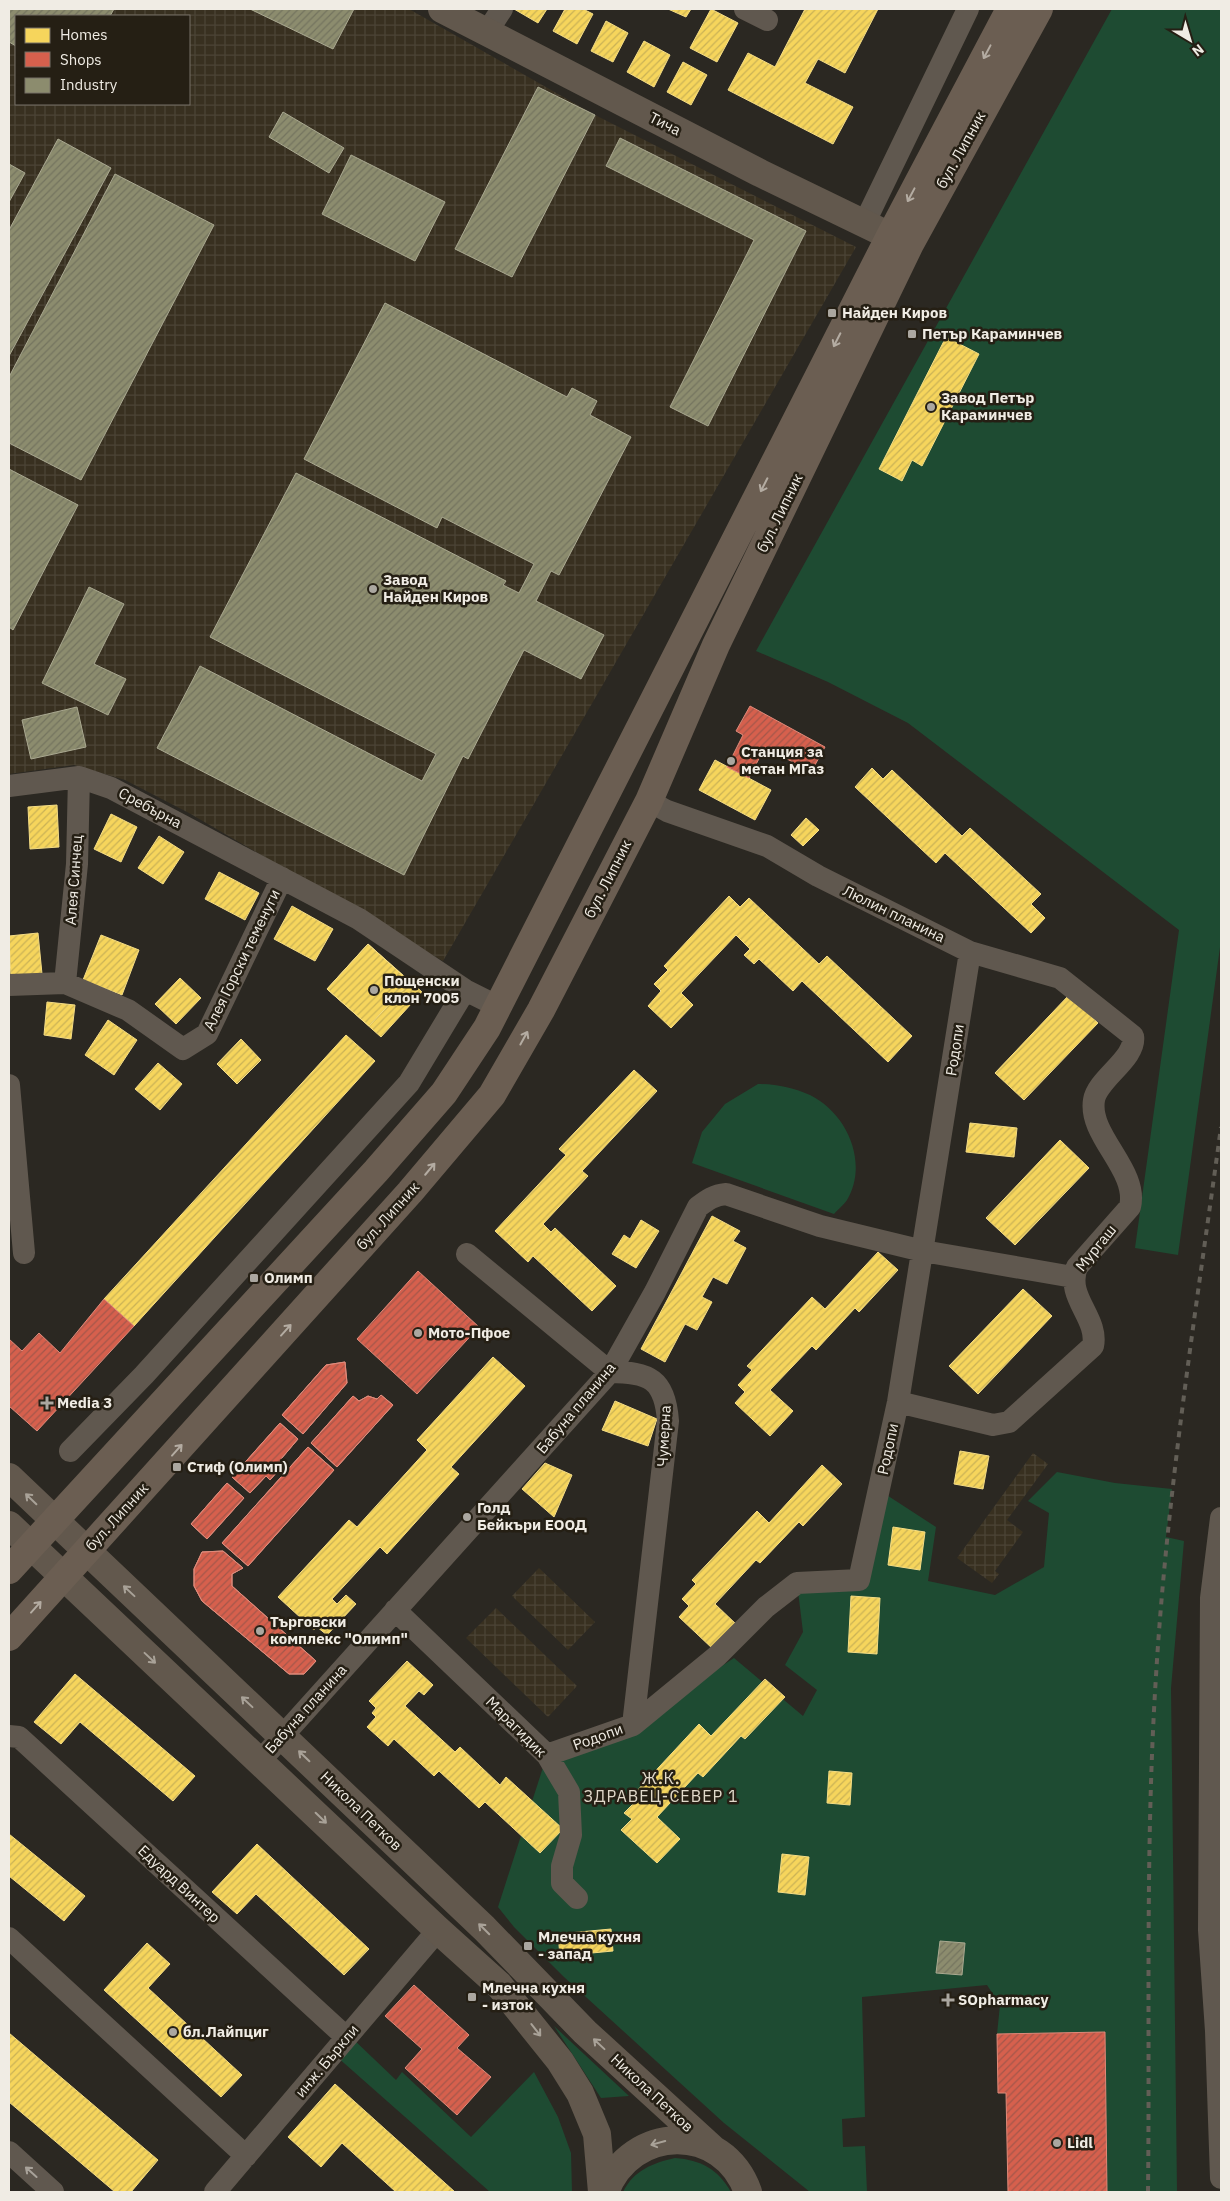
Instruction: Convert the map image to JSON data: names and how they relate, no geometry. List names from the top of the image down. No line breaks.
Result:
{"streets":{"main road":["Тича","бул. Липник","Никола Петков"],"street":["Сребърна","Алея Синчец","Люлин планина","Алея Горски теменуги","Родопи","Мургаш","Бабуна планина","Чумерна","Марагидик","Едуард Винтер","инж. Бъркли"]},"crossings":[["Тича","бул. Липник"],["бул. Липник","Сребърна"],["бул. Липник","Люлин планина"],["бул. Липник","Никола Петков"],["Сребърна","Алея Синчец"],["Сребърна","Алея Горски теменуги"],["Алея Синчец","Алея Горски теменуги"],["Люлин планина","Родопи"],["Люлин планина","Мургаш"],["Родопи","Мургаш"],["Родопи","Бабуна планина"],["Родопи","Чумерна"],["Родопи","Марагидик"],["Бабуна планина","Чумерна"],["Бабуна планина","Марагидик"],["Бабуна планина","Никола Петков"],["Едуард Винтер","инж. Бъркли"]],"districts":["Ж.К. ЗДРАВЕЦ-СЕВЕР 1"],"places":{"transit":["Найден Киров","Петър Караминчев","Олимп","Стиф (Олимп)","Млечна кухня - запад","Млечна кухня - изток"],"other":["Завод Петър Караминчев","Завод Найден Киров","Станция за метан МГаз","Пощенски клон 7005","Мото-Пфое","Голд Бейкъри ЕООД","Търговски комплекс \"Олимп\"","бл.Лайпциг","Lidl"],"health":["Media 3","SOpharmacy"]},"legend":["Homes","Shops","Industry"],"north":"bottom right"}
